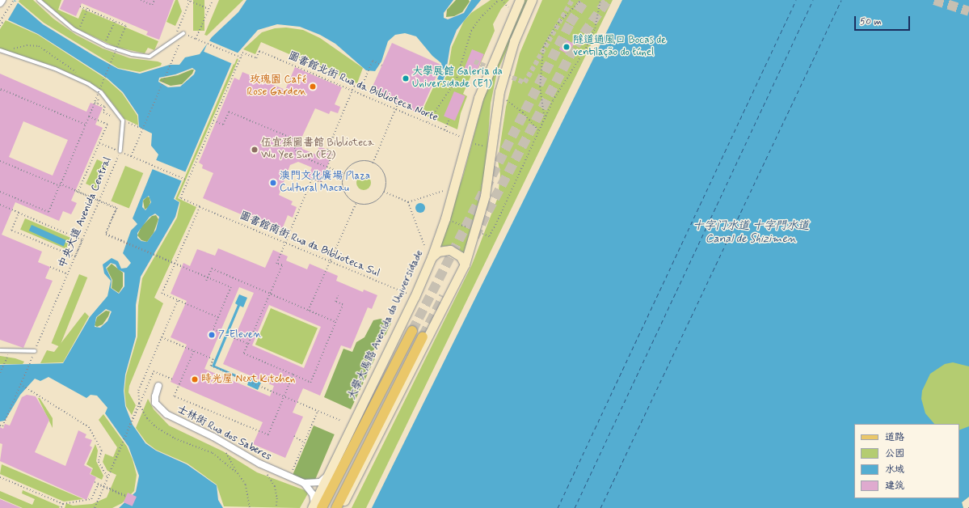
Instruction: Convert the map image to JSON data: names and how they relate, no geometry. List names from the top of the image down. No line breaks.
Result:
{"streets":{"main road":["大學大馬路 Avenida da Universidade"],"street":["士林街 Rua dos Saberes"],"path":["圖書館北街 Rua da Biblioteca Norte","中央大道 Avenida Central","圖書館南街 Rua da Biblioteca Sul"]},"crossings":[["中央大道 Avenida Central","圖書館南街 Rua da Biblioteca Sul"],["圖書館南街 Rua da Biblioteca Sul","大學大馬路 Avenida da Universidade"]],"water":["十字门水道 十字門水道 Canal de Shizimen"],"places":["隧道通風口 Bocas de ventilação do túnel","大學展館 Galeria da Universidade (E1)","玫瑰園 Café Rose Garden","伍宜孫圖書館 Biblioteca Wu Yee Sun (E2)","澳門文化廣場 Plaza Cultural Macau","7-Eleven","時光屋 Next Kitchen"],"legend":["道路","公园","水域","建筑"],"scale_bar":"50 m"}
